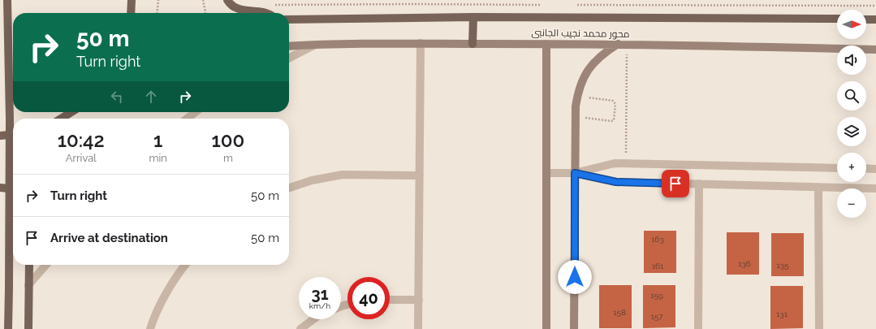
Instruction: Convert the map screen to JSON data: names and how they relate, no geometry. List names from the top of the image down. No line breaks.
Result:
{"streets":{"street":["محور محمد نجيب الجانبى"]},"house_numbers":["163","136","135","161","159","158","131","157"],"north":"right","page":{"map_buttons":["+","−"],"turn":["50 m","Turn right"],"eta":["10:42","Arrival","1","min","100","m"],"list":[{"name":"Turn right","value":"50 m"},{"name":"Arrive at destination","value":"50 m"}],"speed":"31 km/h","limit":"40"}}
